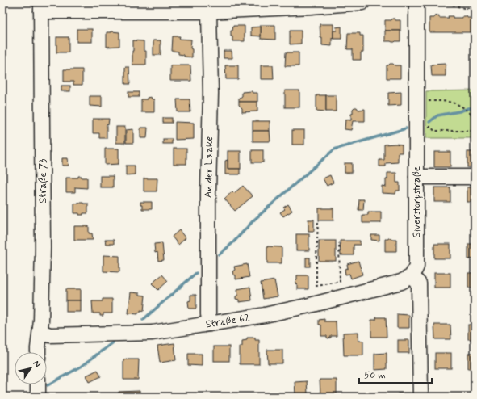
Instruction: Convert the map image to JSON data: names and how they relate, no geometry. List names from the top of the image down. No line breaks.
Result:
{"streets":{"street":["An der Laake","Straße 73","Siverstorpstraße","Straße 62"]},"crossings":[["An der Laake","Straße 62"],["Straße 73","Straße 62"],["Siverstorpstraße","Straße 62"]],"scale_bar":"50 m","north":"top right"}
